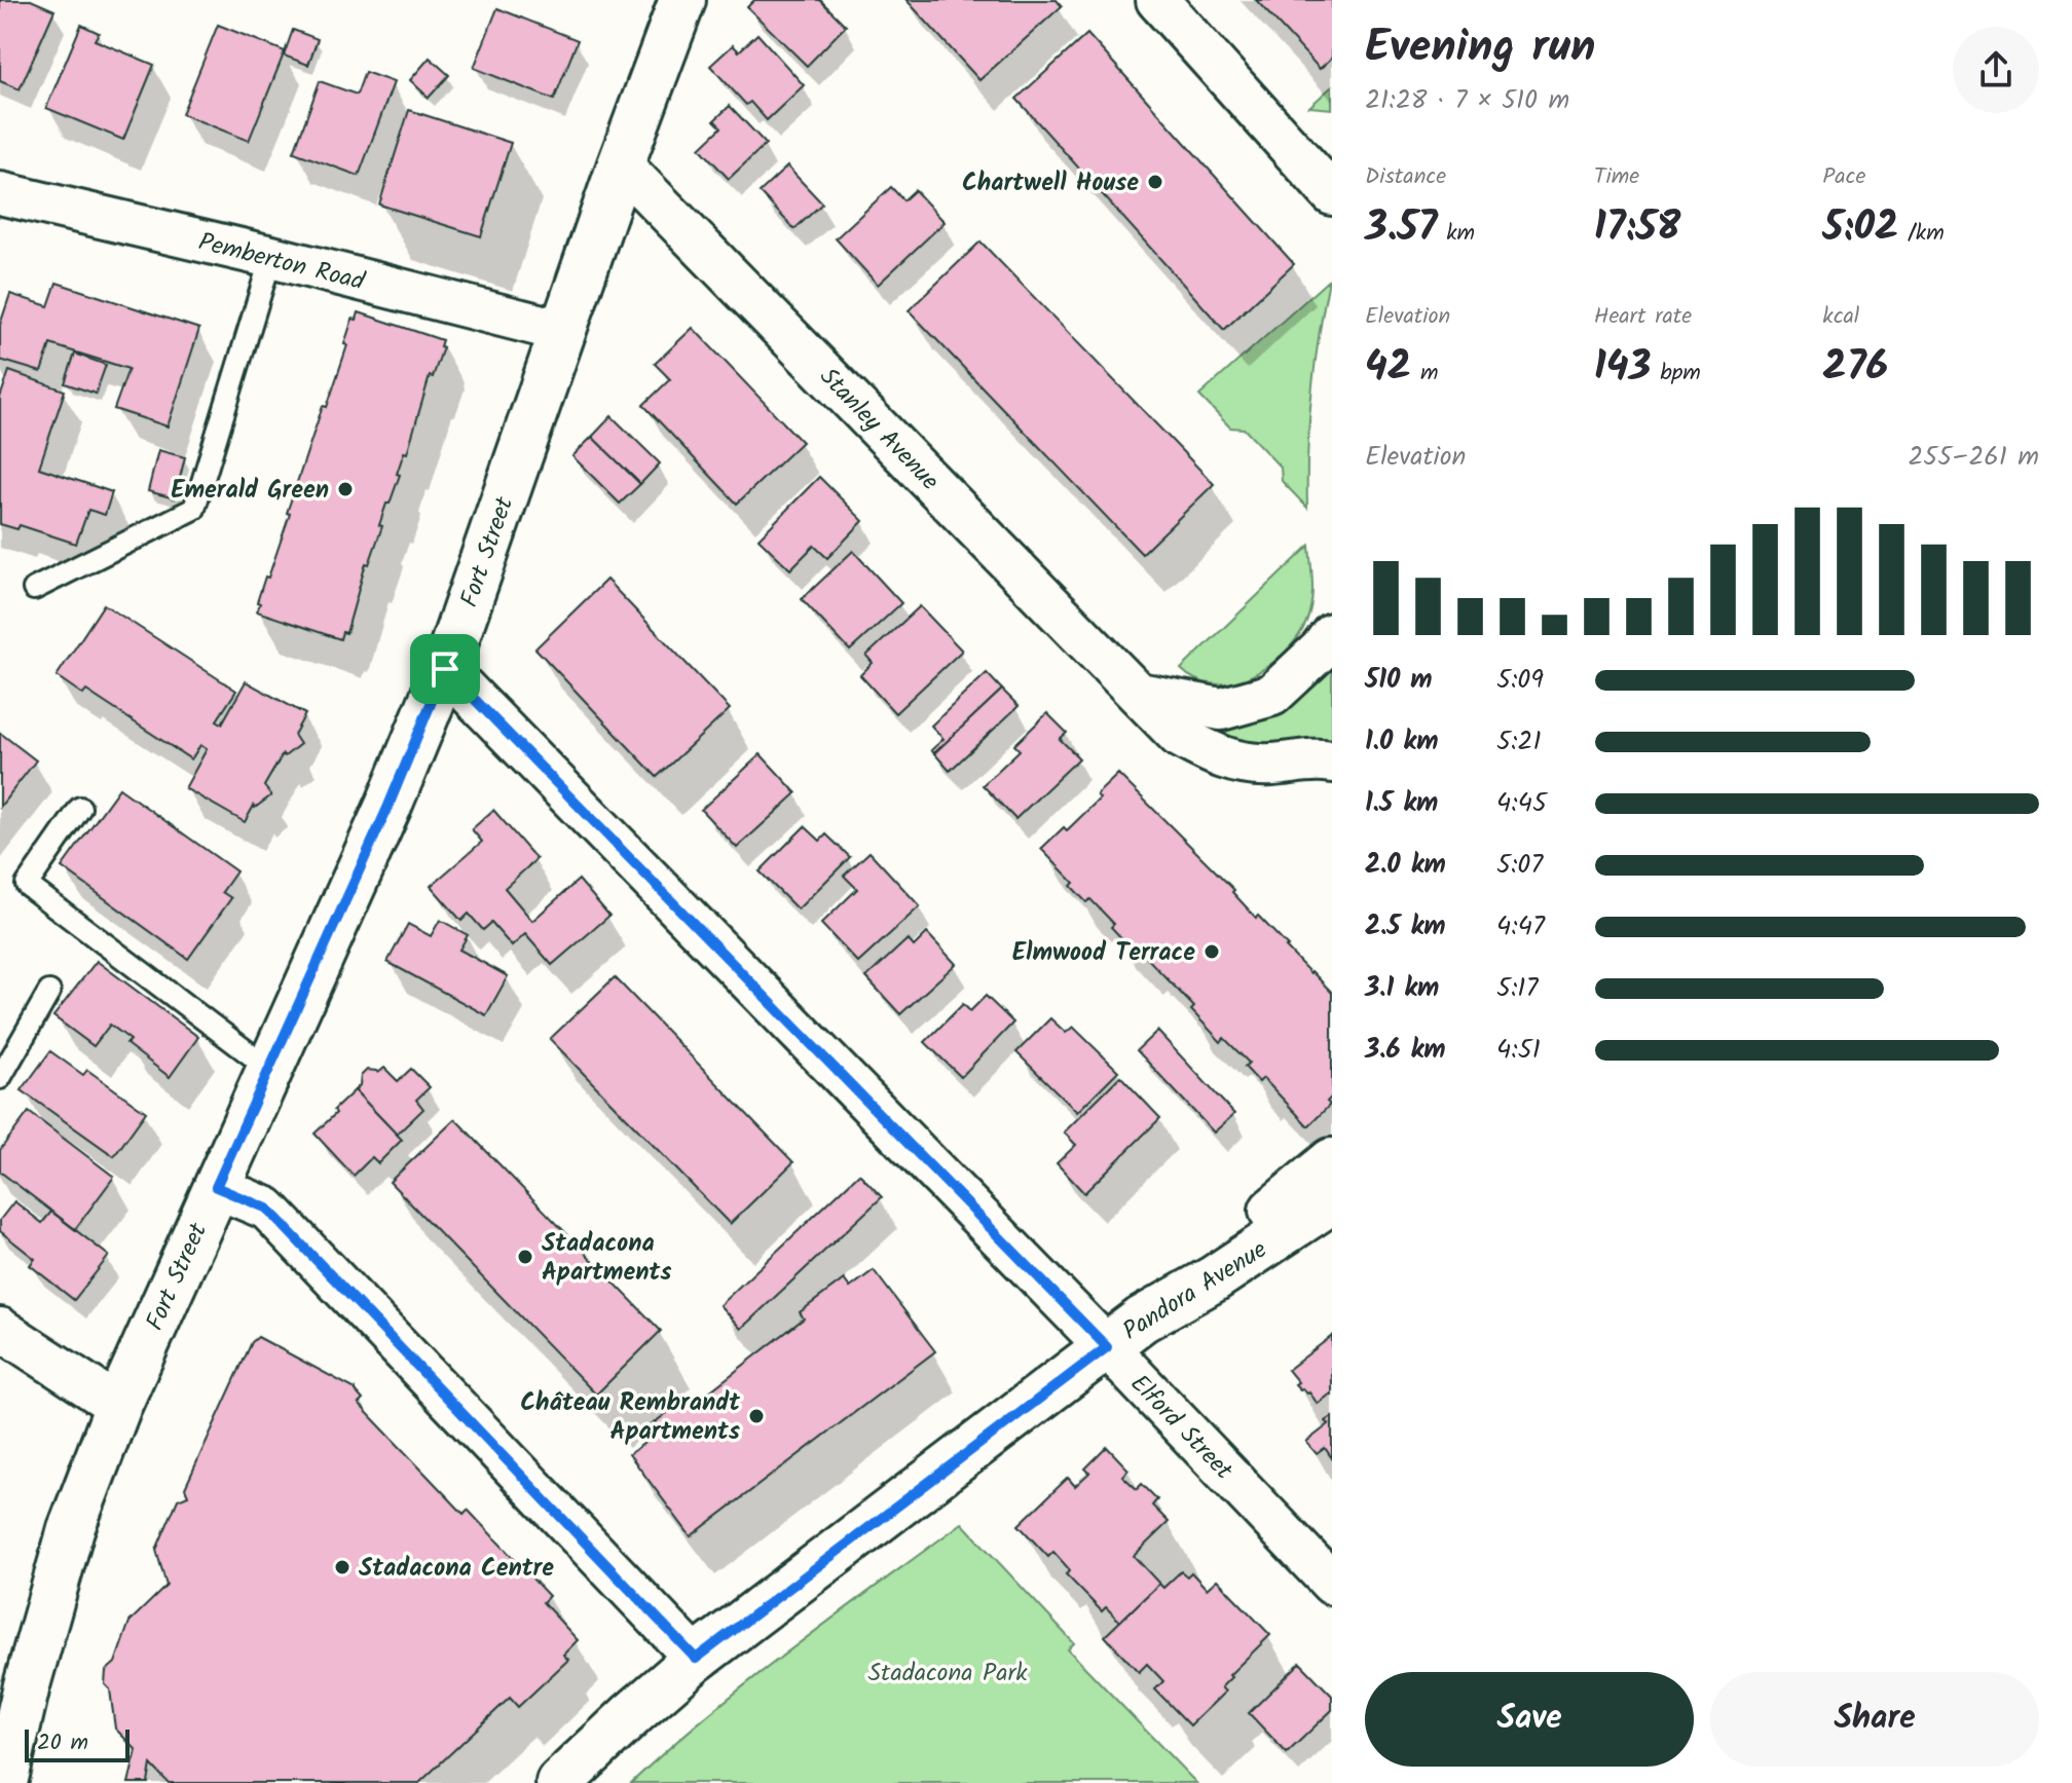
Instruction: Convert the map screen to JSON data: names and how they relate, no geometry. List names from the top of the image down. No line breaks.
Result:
{"streets":{"main road":["Fort Street","Pandora Avenue"],"street":["Pemberton Road","Stanley Avenue","Elford Street"]},"crossings":[["Pemberton Road","Fort Street"],["Stanley Avenue","Fort Street"],["Fort Street","Elford Street"],["Pandora Avenue","Elford Street"]],"parks":["Stadacona Park"],"places":["Chartwell House","Emerald Green","Elmwood Terrace","Stadacona Apartments","Château Rembrandt Apartments","Stadacona Centre"],"scale_bar":"20 m","page":{"heading":["Evening run","21:28 · 7 × 510 m"],"stats":[["Distance","3.57 km"],["Time","17:58"],["Pace","5:02 /km"],["Elevation","42 m"],["Heart rate","143 bpm"],["kcal","276"]],"chart":["Elevation","255–261 m"],"list":[{"name":"510 m","note":"5:09"},{"name":"1.0 km","note":"5:21"},{"name":"1.5 km","note":"4:45"},{"name":"2.0 km","note":"5:07"},{"name":"2.5 km","note":"4:47"},{"name":"3.1 km","note":"5:17"},{"name":"3.6 km","note":"4:51"}],"buttons":["Save","Share"],"scale":"20 m"}}
